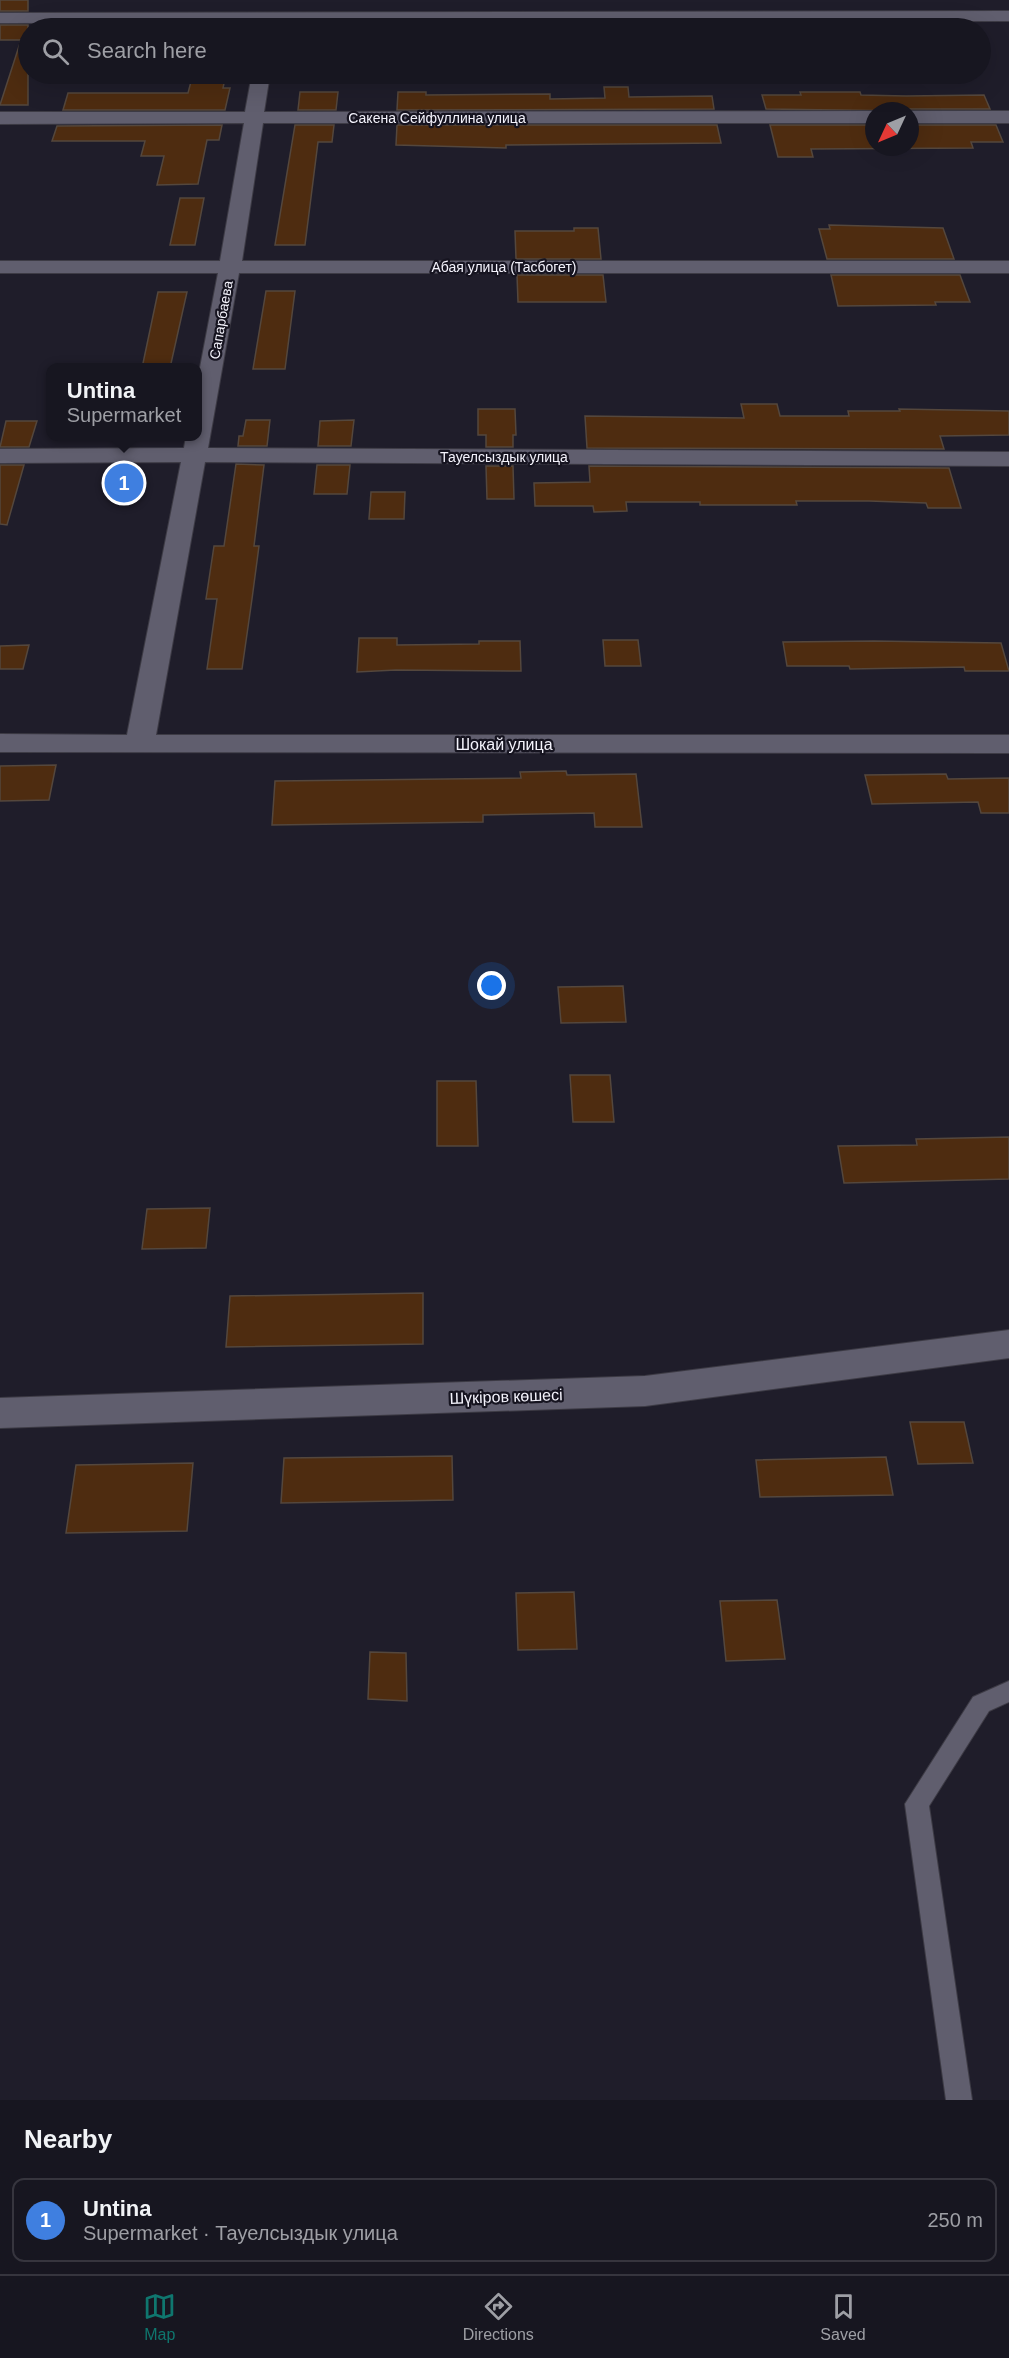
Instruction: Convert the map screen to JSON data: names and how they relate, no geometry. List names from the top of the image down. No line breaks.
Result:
{"streets":{"street":["Сакена Сейфуллина улица","Абая улица (Тасбогет)","Сапарбаева","Тауелсыздык улица","Шокай улица","Шүкіров көшесі"]},"crossings":[["Сакена Сейфуллина улица","Сапарбаева"],["Абая улица (Тасбогет)","Сапарбаева"],["Сапарбаева","Тауелсыздык улица"],["Сапарбаева","Шокай улица"]],"north":"bottom left","page":{"search":"Search here","popup":["Untina","Supermarket"],"pins":"1","heading":"Nearby","list":[{"mark":"1","name":"Untina","note":"Supermarket · Тауелсыздык улица","value":"250 m"}],"nav":["Map","Directions","Saved"]}}
